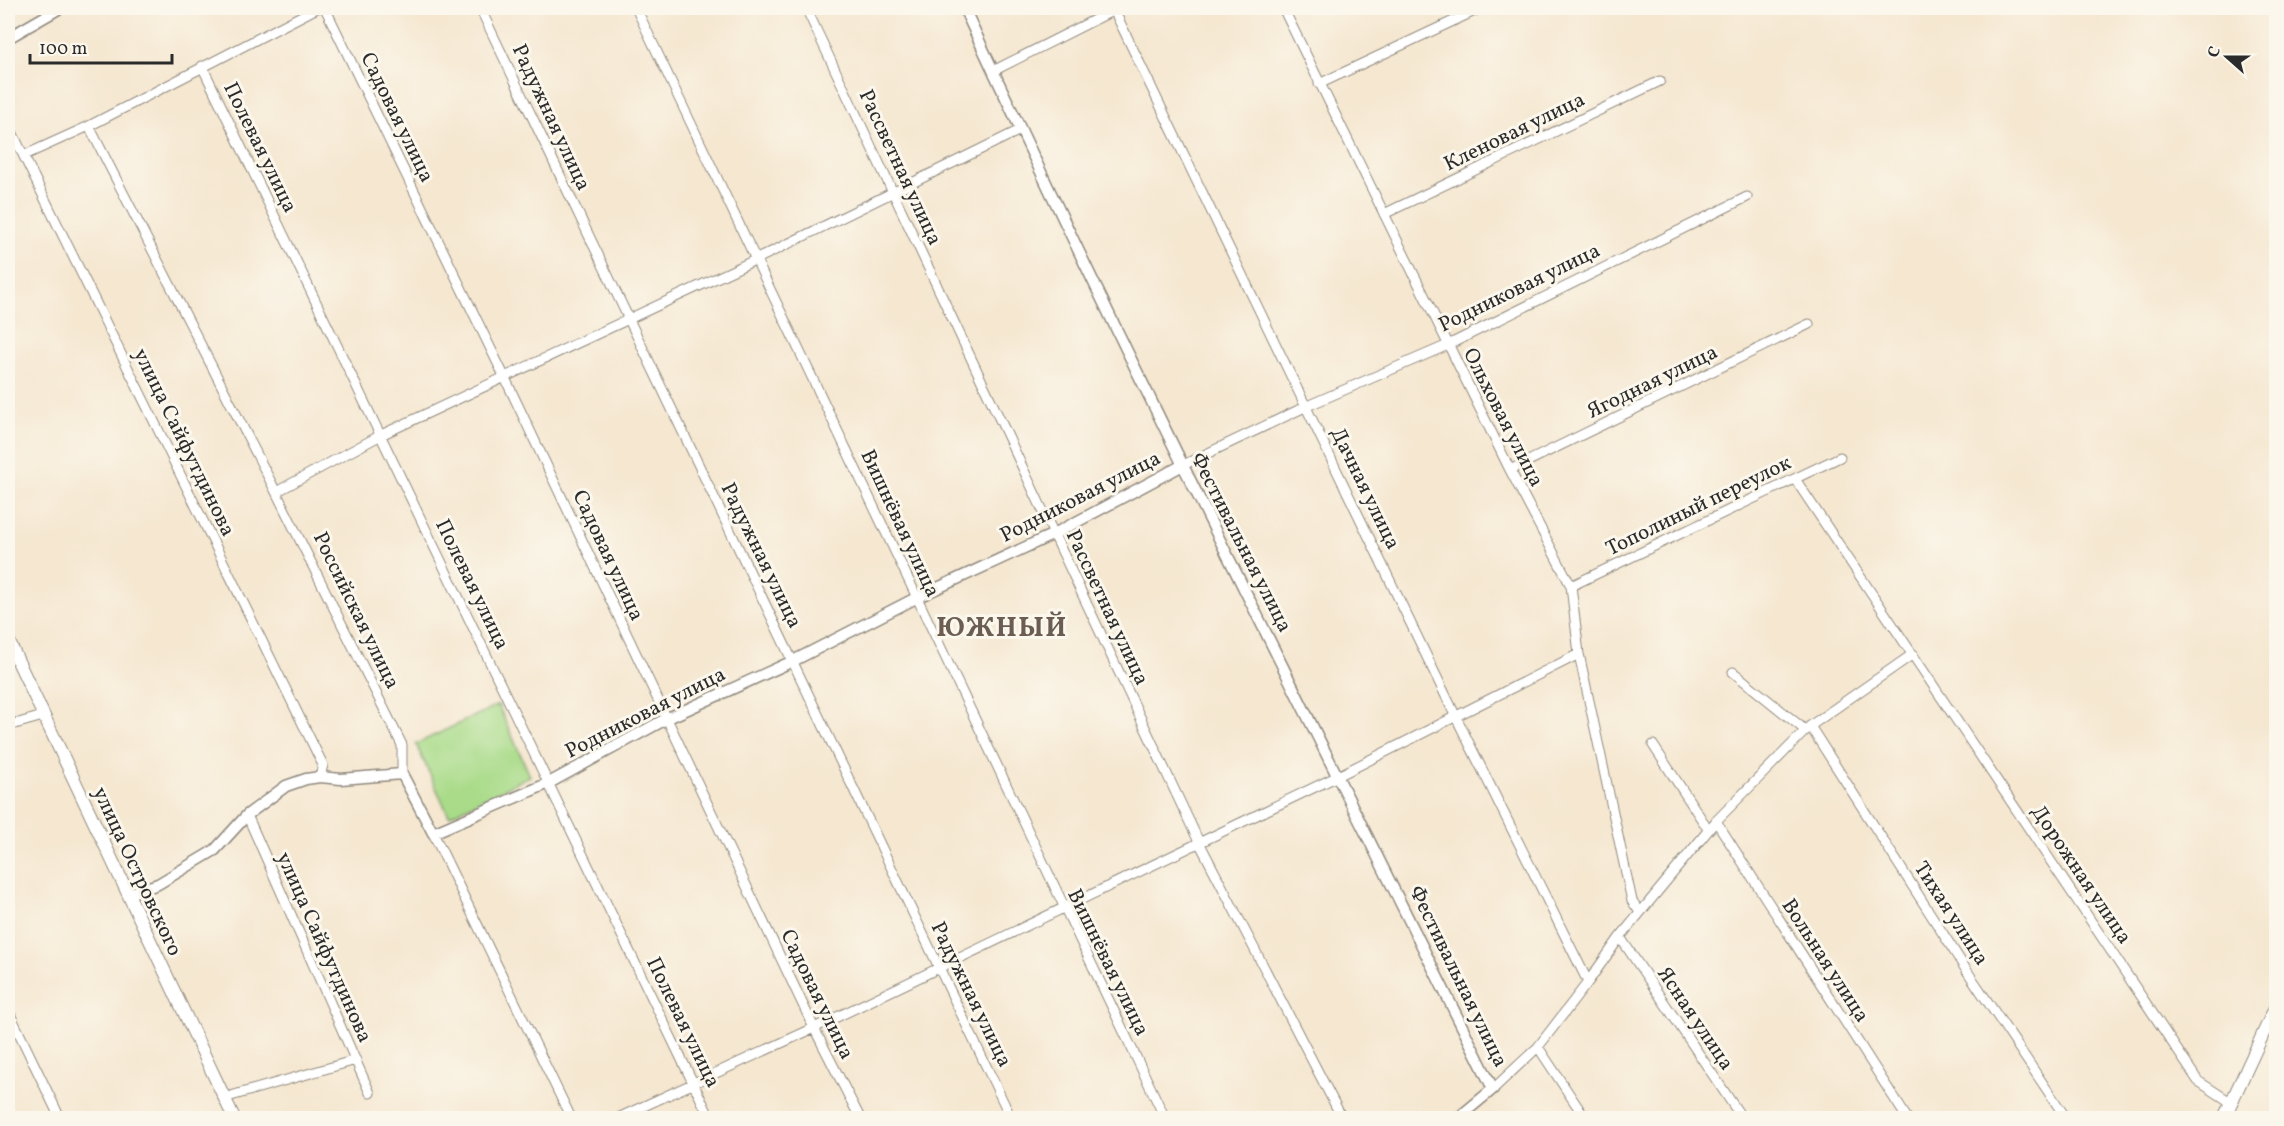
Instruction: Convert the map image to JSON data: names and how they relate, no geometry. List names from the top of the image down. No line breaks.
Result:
{"streets":{"main road":["улица Островского"],"street":["Садовая улица","Радужная улица","Кленовая улица","Полевая улица","Рассветная улица","Родниковая улица","Ягодная улица","Ольховая улица","улица Сайфутдинова","Дачная улица","Тополиный переулок","Вишнёвая улица","Фестивальная улица","Российская улица","Дорожная улица","Тихая улица","Вольная улица","Ясная улица"]},"crossings":[["Садовая улица","Родниковая улица"],["Радужная улица","Родниковая улица"],["Кленовая улица","Ольховая улица"],["Полевая улица","Родниковая улица"],["Рассветная улица","Родниковая улица"],["Родниковая улица","Ольховая улица"],["Родниковая улица","Дачная улица"],["Родниковая улица","Вишнёвая улица"],["Родниковая улица","Фестивальная улица"],["Родниковая улица","Российская улица"],["Ягодная улица","Ольховая улица"],["Ольховая улица","Тополиный переулок"],["Тополиный переулок","Дорожная улица"]],"districts":["ЮЖНЫЙ"],"scale_bar":"100 m","north":"left"}
